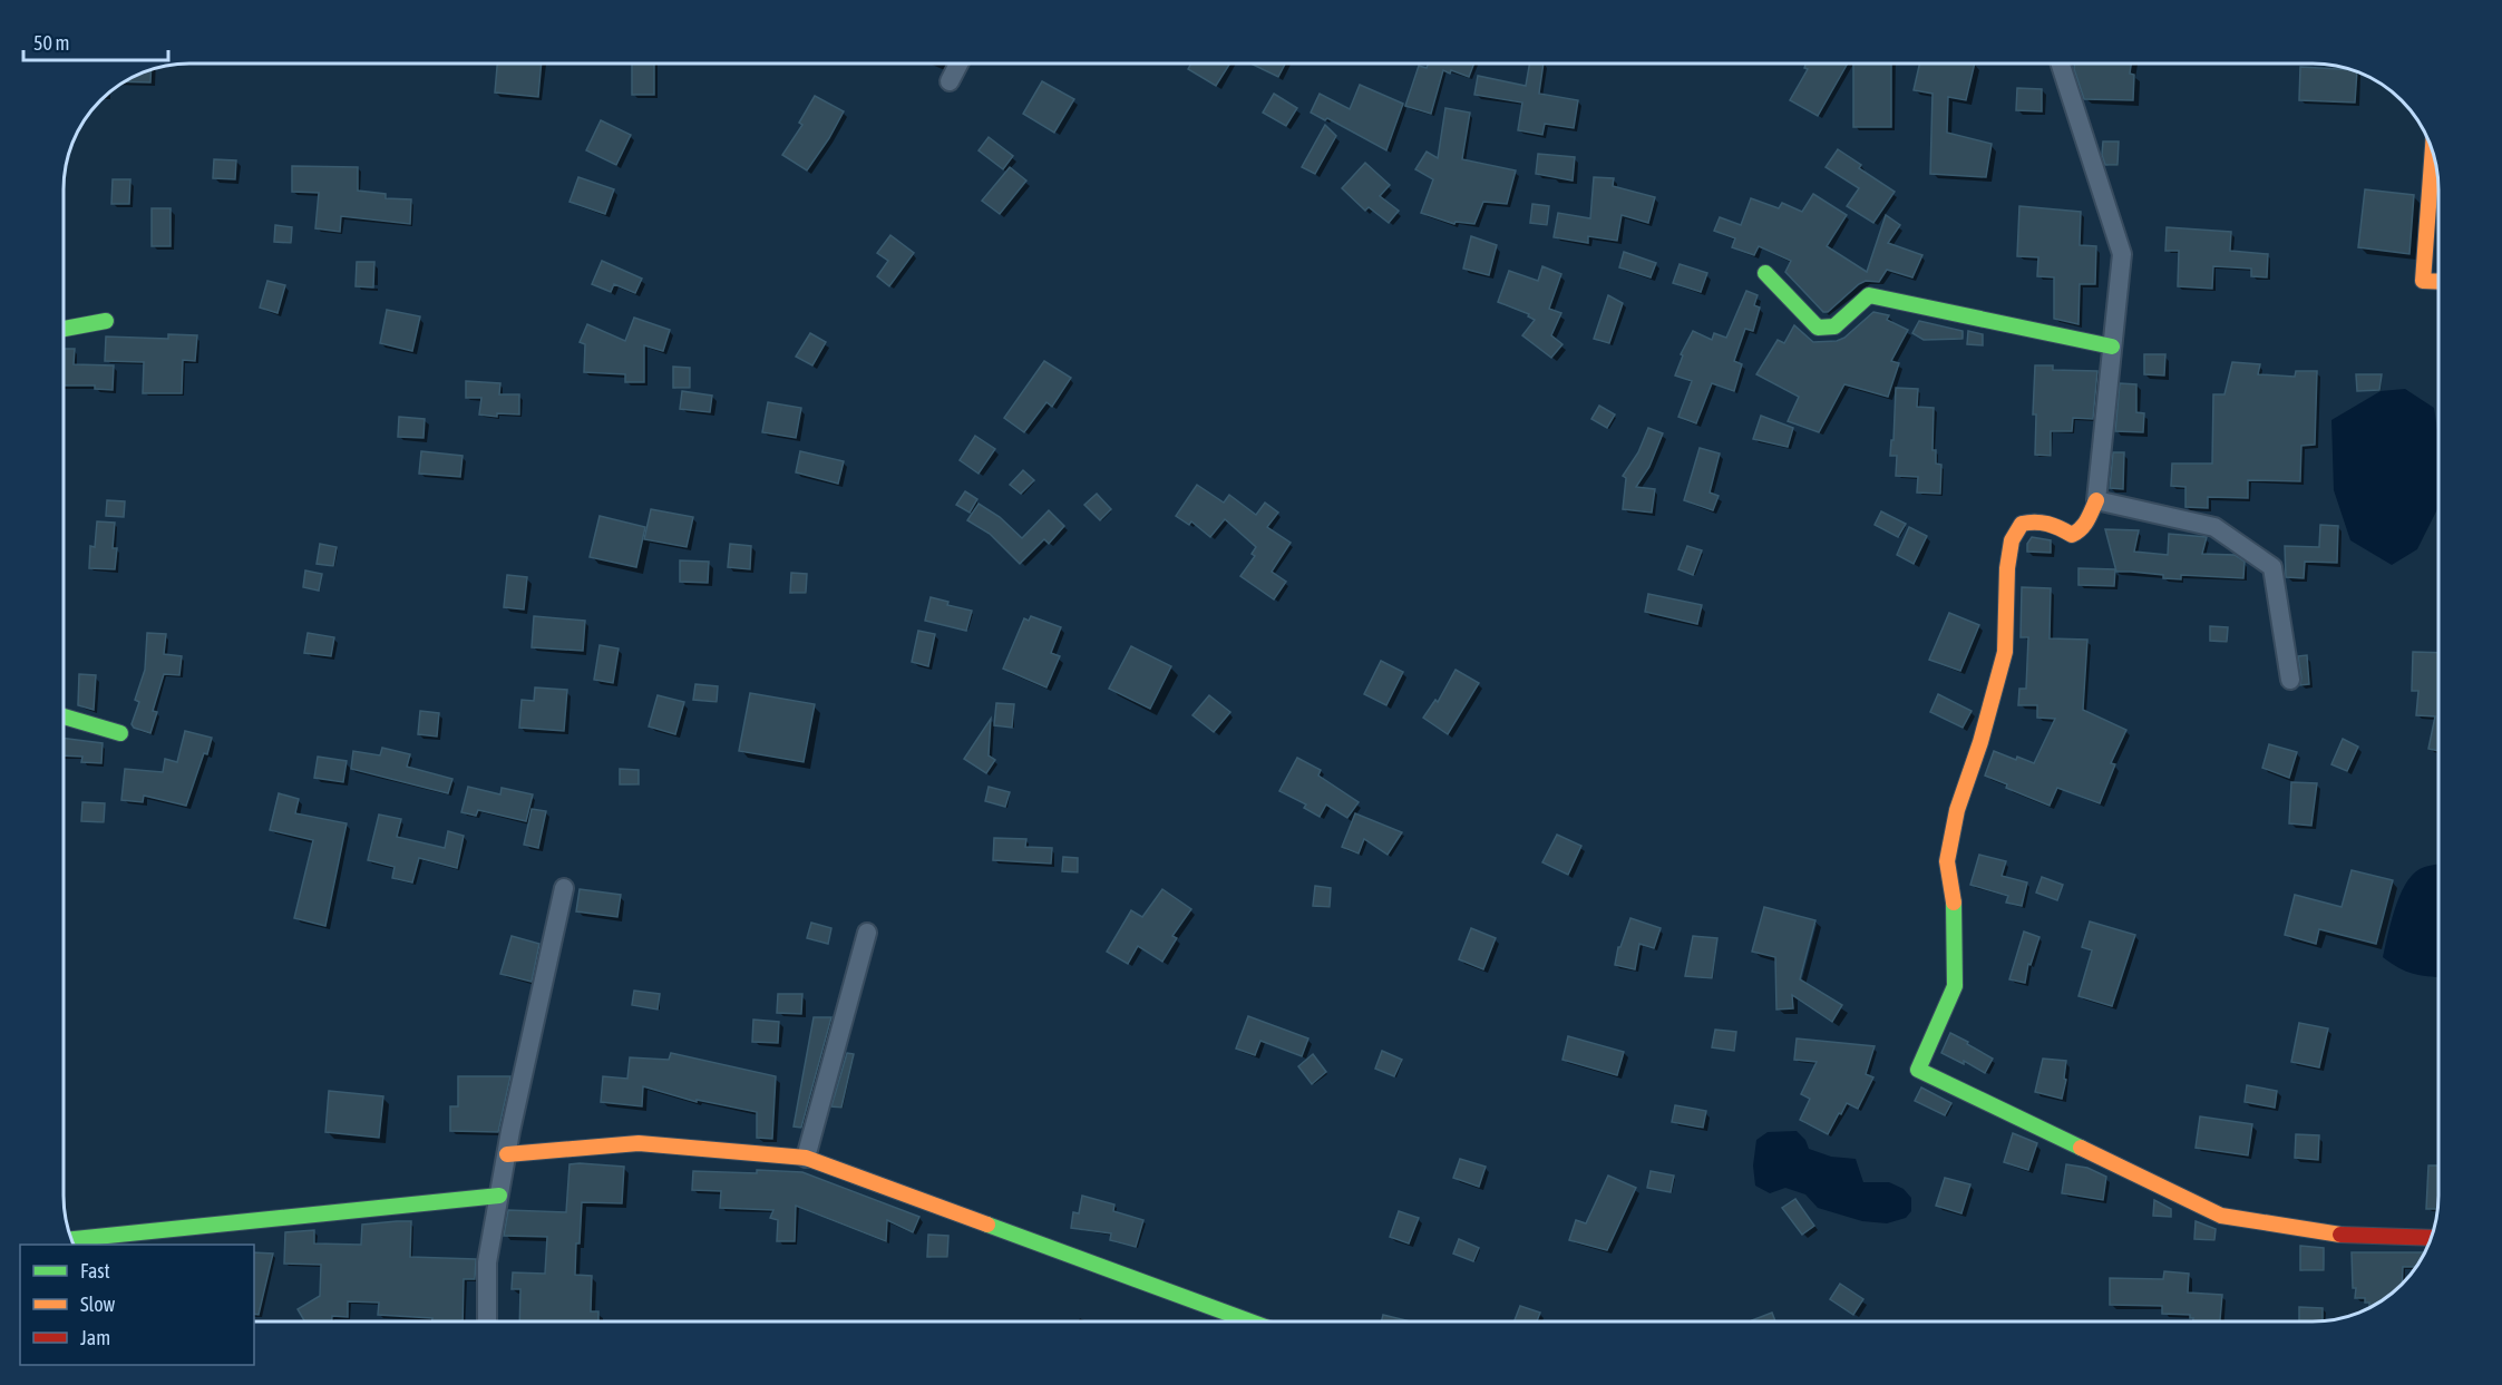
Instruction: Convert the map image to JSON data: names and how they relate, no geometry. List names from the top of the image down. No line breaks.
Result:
{"legend":["Fast","Slow","Jam"],"scale_bar":"50 m"}
